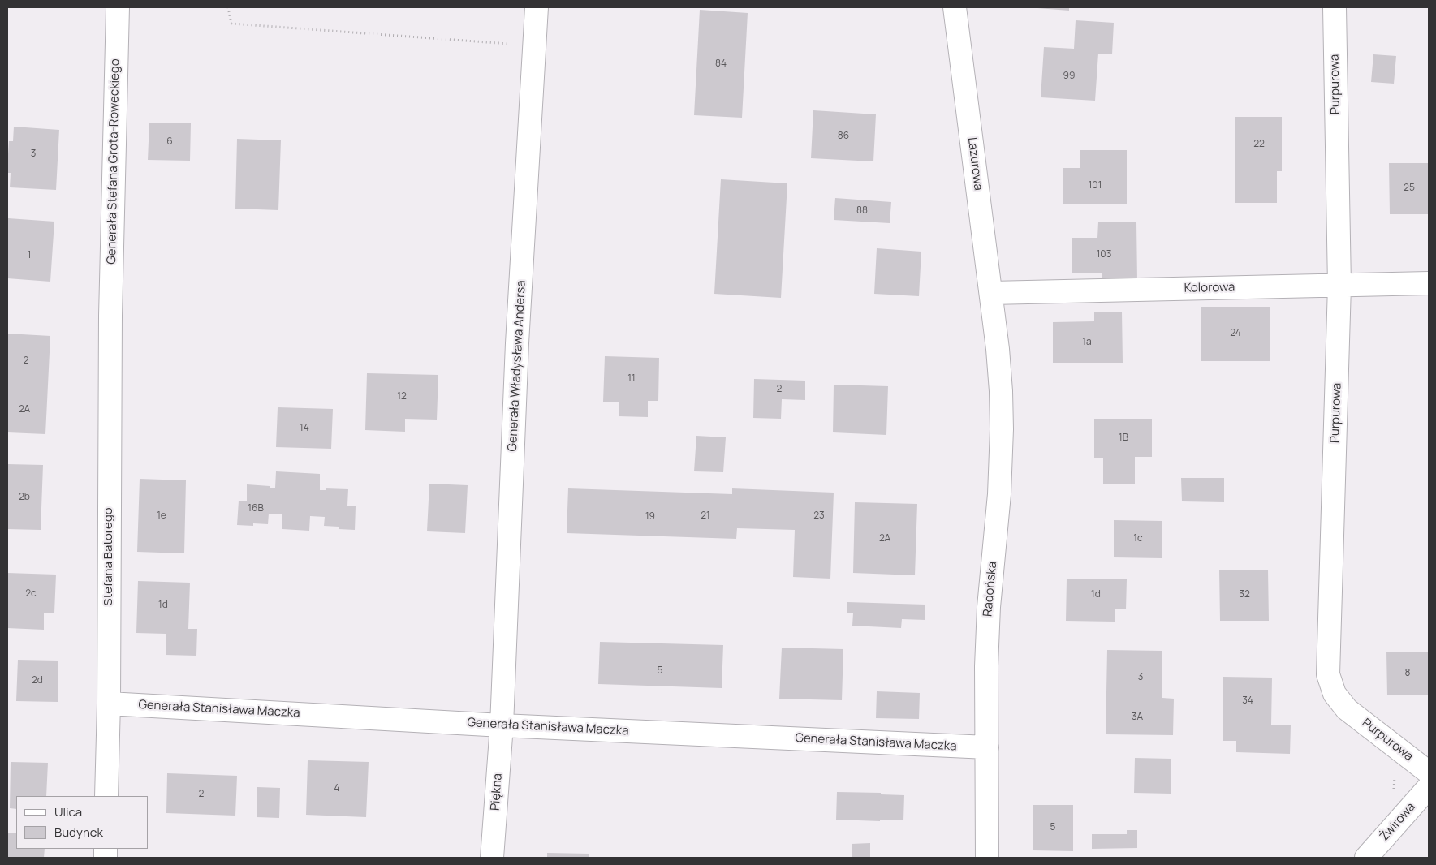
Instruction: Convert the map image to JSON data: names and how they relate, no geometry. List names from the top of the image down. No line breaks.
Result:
{"streets":{"street":["Purpurowa","Generała Stefana Grota-Roweckiego","Lazurowa","Kolorowa","Generała Władysława Andersa","Stefana Batorego","Radońska","Generała Stanisława Maczka","Piękna","Żwirowa"]},"crossings":[["Purpurowa","Kolorowa"],["Generała Stefana Grota-Roweckiego","Stefana Batorego"],["Lazurowa","Kolorowa"],["Lazurowa","Radońska"],["Generała Władysława Andersa","Generała Stanisława Maczka"],["Generała Władysława Andersa","Piękna"],["Stefana Batorego","Generała Stanisława Maczka"],["Radońska","Generała Stanisława Maczka"],["Generała Stanisława Maczka","Piękna"]],"house_numbers":["84","99","86","6","22","3","101","25","88","103","1","24","1a","2","11","2","12","2A","14","1B","2b","16B","1e","21","23","19","2A","1c","2c","1d","32","1d","5","8","3","2d","34","3A","4","2","5"],"legend":["Ulica","Budynek"]}
